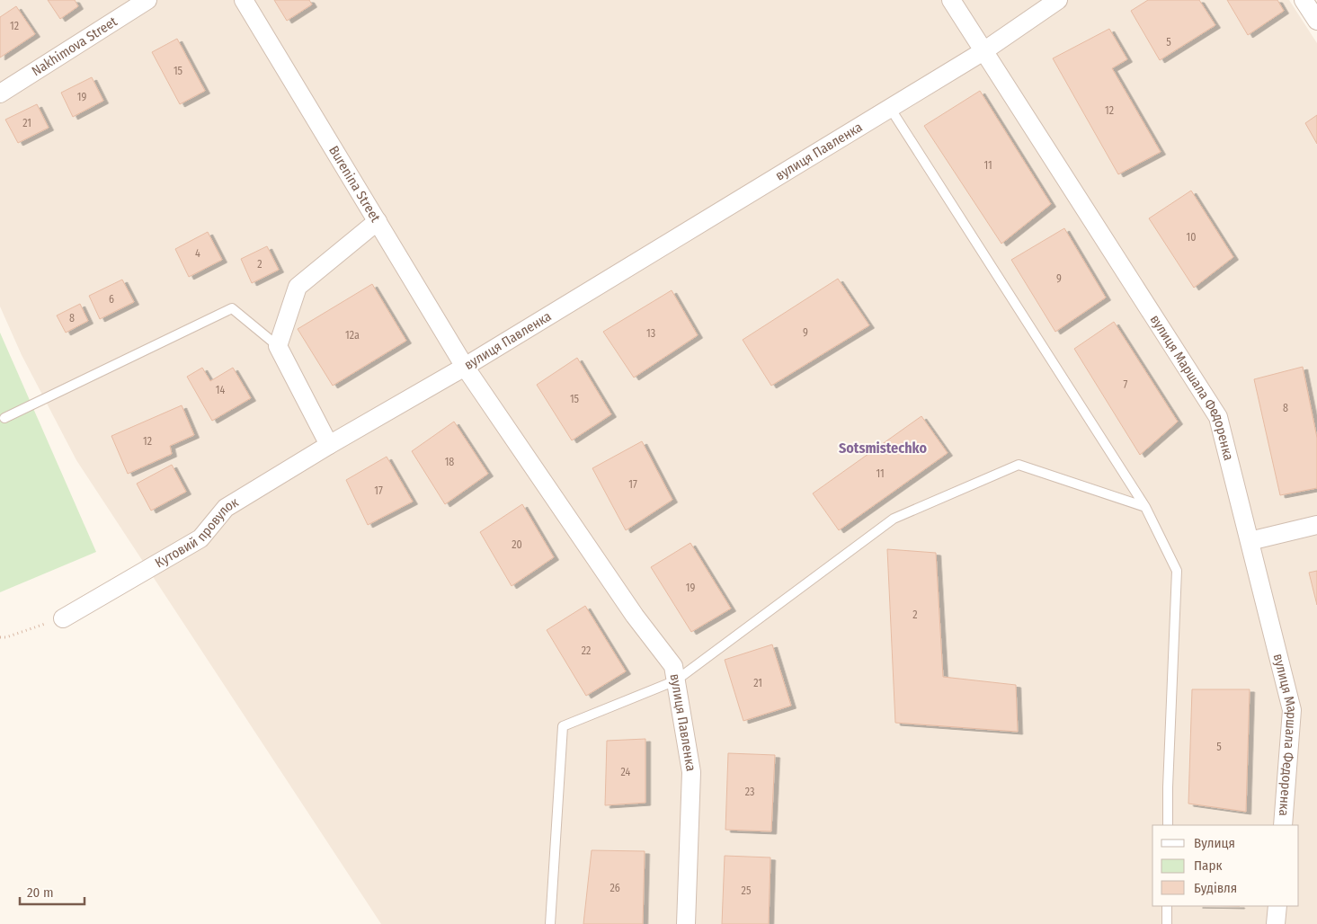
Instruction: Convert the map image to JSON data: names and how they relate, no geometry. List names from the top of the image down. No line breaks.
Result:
{"streets":{"street":["Nakhimova Street","вулиця Павленка","Burenina Street","вулиця Маршала Федоренка","Кутовий провулок"]},"crossings":[["вулиця Павленка","Burenina Street"],["вулиця Павленка","вулиця Маршала Федоренка"],["вулиця Павленка","Кутовий провулок"],["Burenina Street","Кутовий провулок"]],"districts":["Sotsmistechko"],"house_numbers":["12","5","15","19","12","21","11","10","4","2","9","6","8","9","13","12а","7","14","15","8","12","18","11","17","17","20","19","2","22","21","5","24","23","26","25"],"legend":["Вулиця","Парк","Будівля"],"scale_bar":"20 m"}
